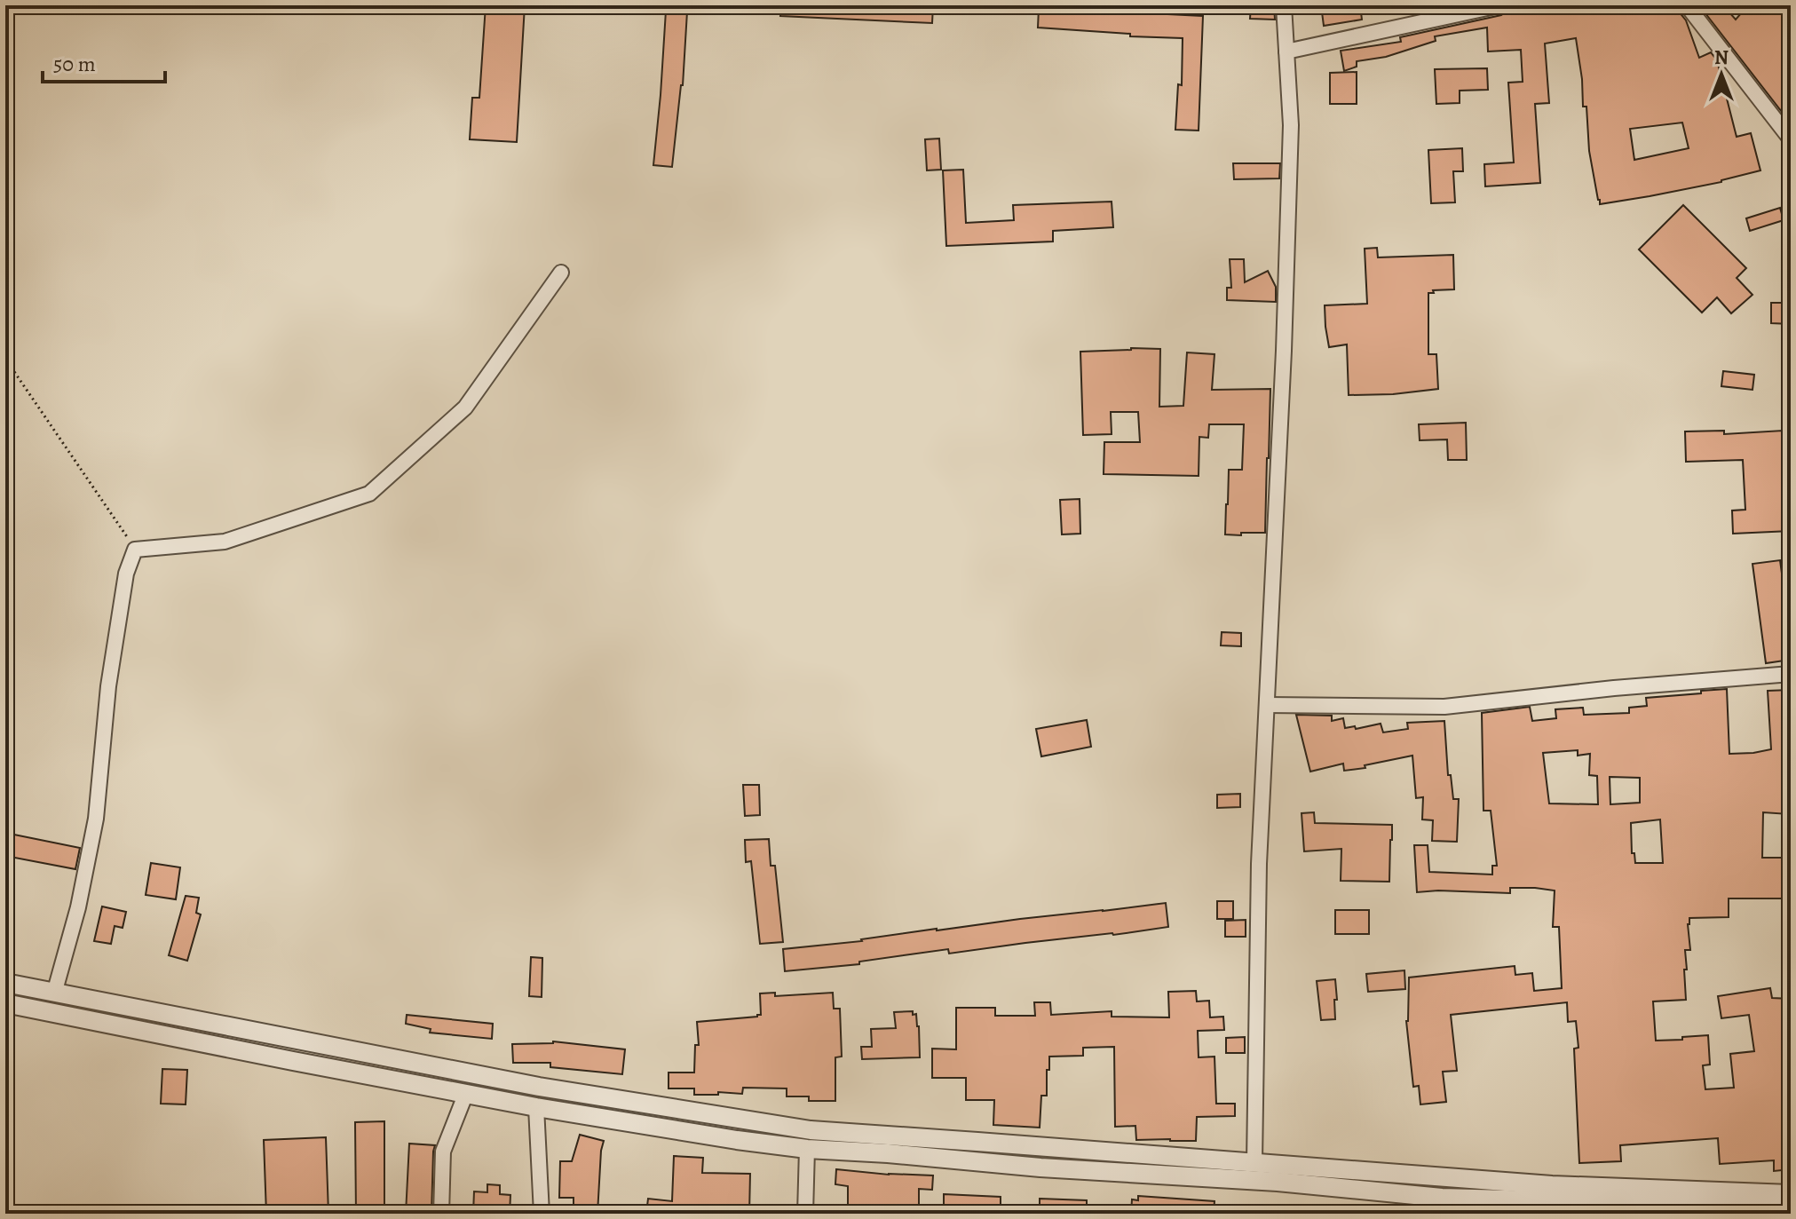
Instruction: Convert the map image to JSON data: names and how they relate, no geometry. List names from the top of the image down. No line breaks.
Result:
{"scale_bar":"50 m","north":"top"}
